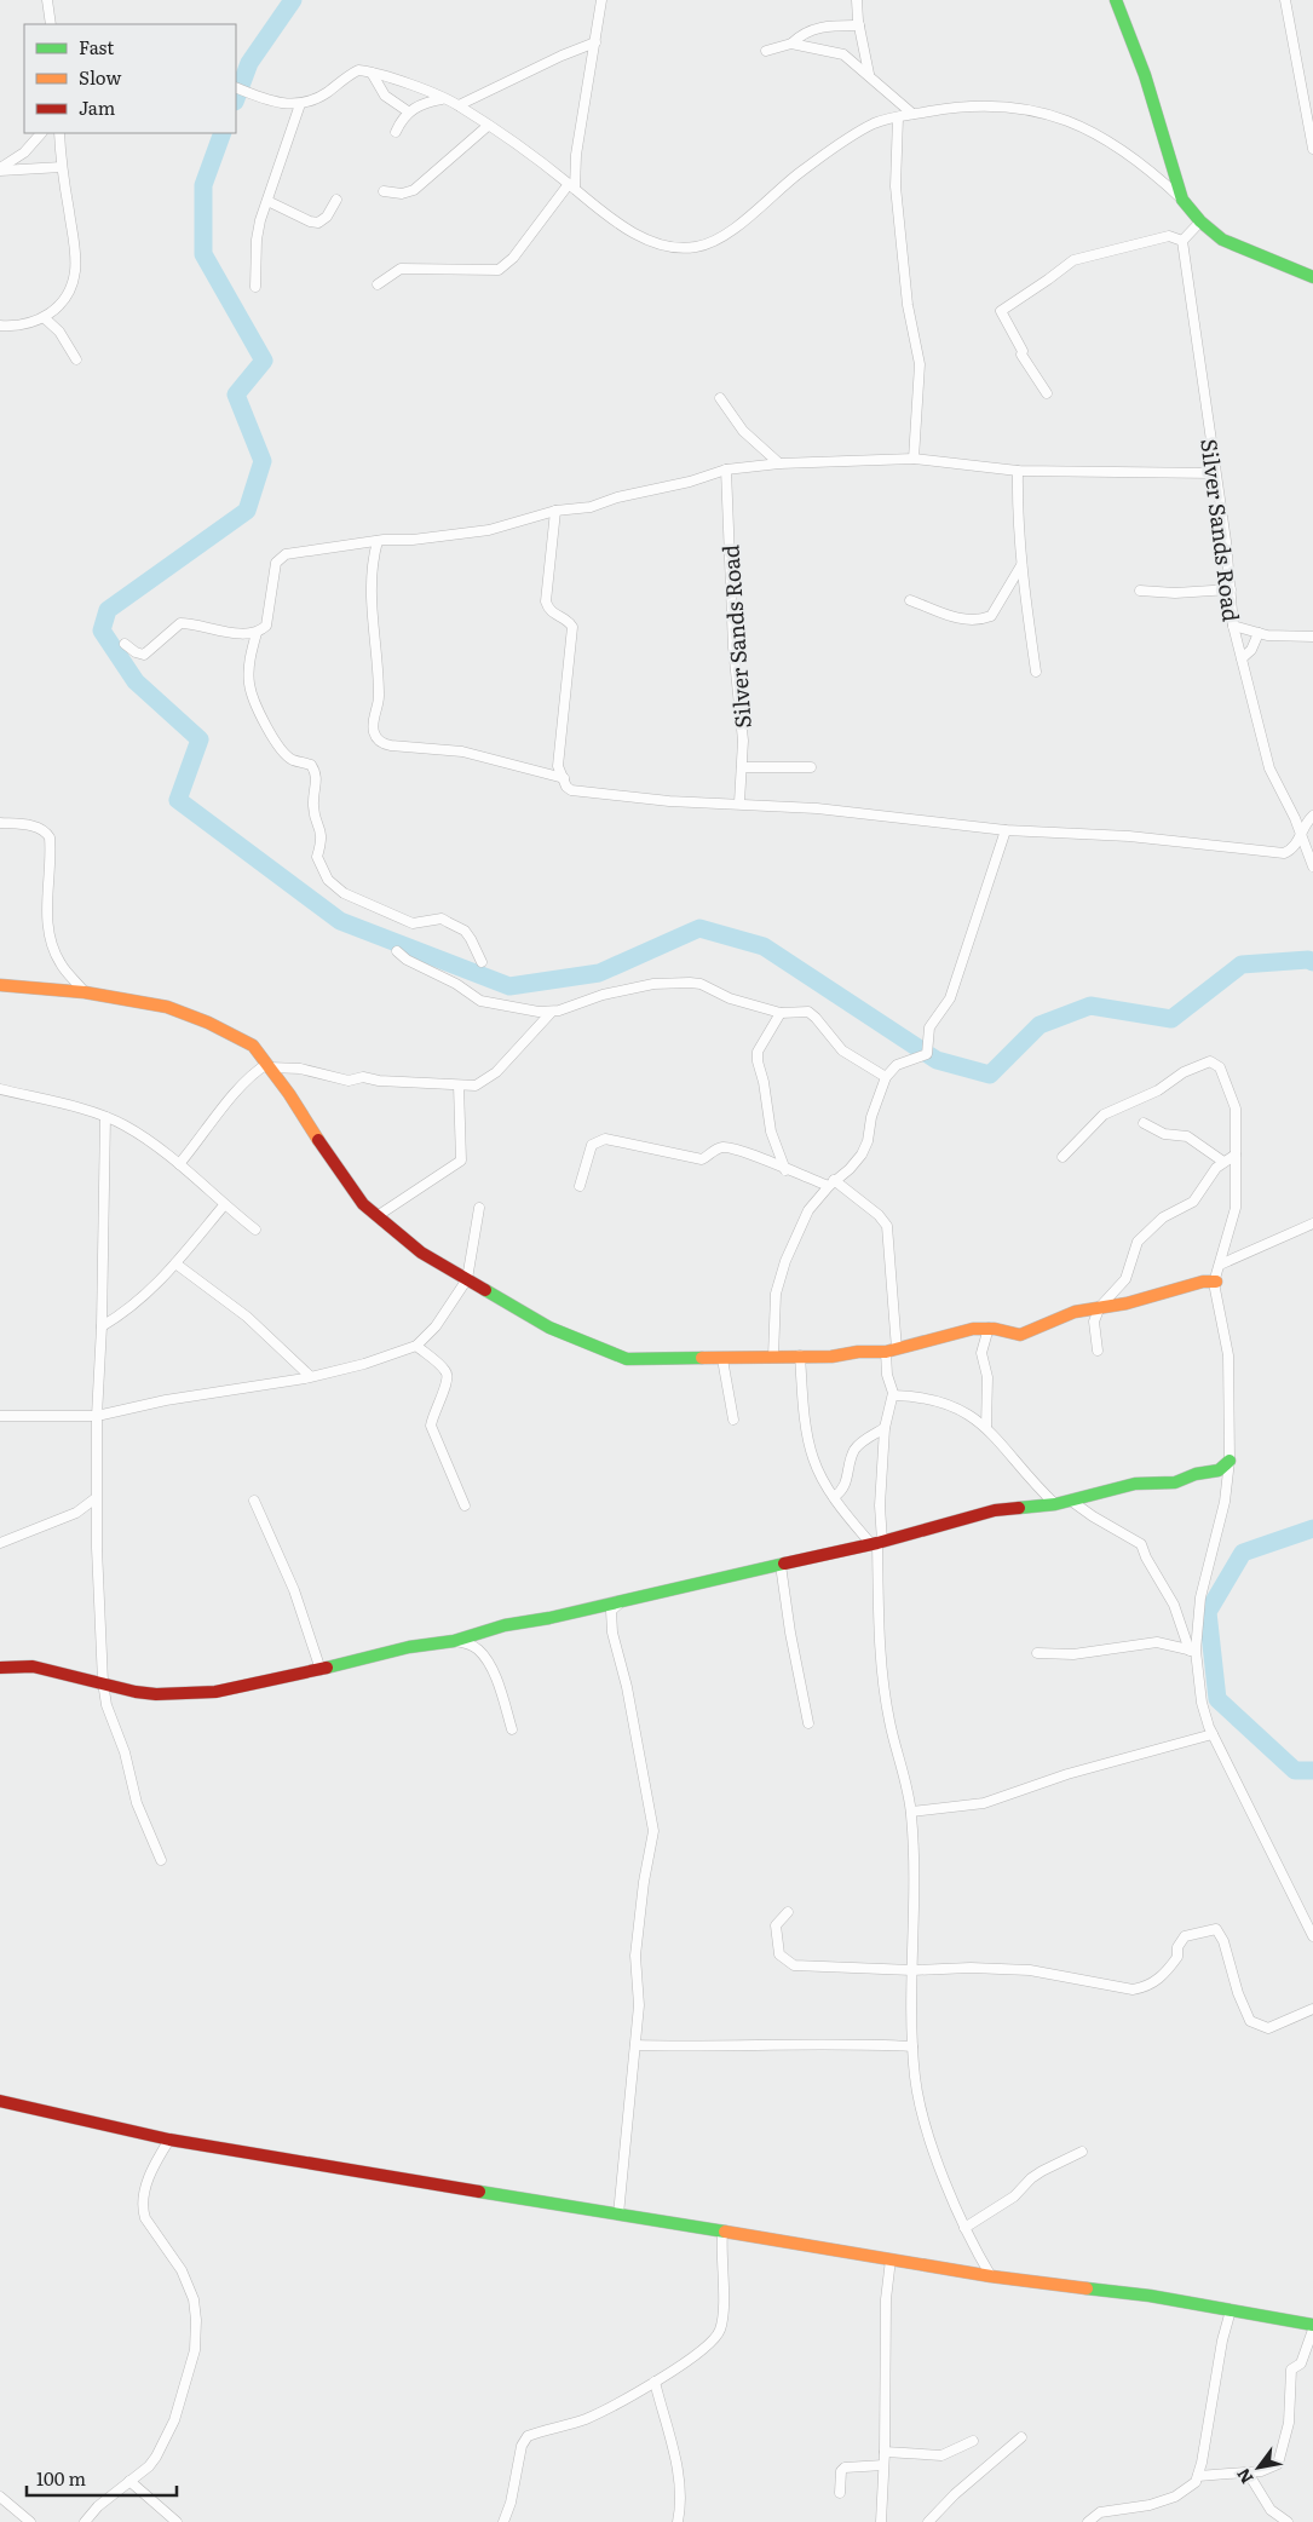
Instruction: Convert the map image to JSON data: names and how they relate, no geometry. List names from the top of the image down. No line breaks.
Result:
{"streets":{"street":["Silver Sands Road"]},"legend":["Fast","Slow","Jam"],"scale_bar":"100 m","north":"bottom left"}
